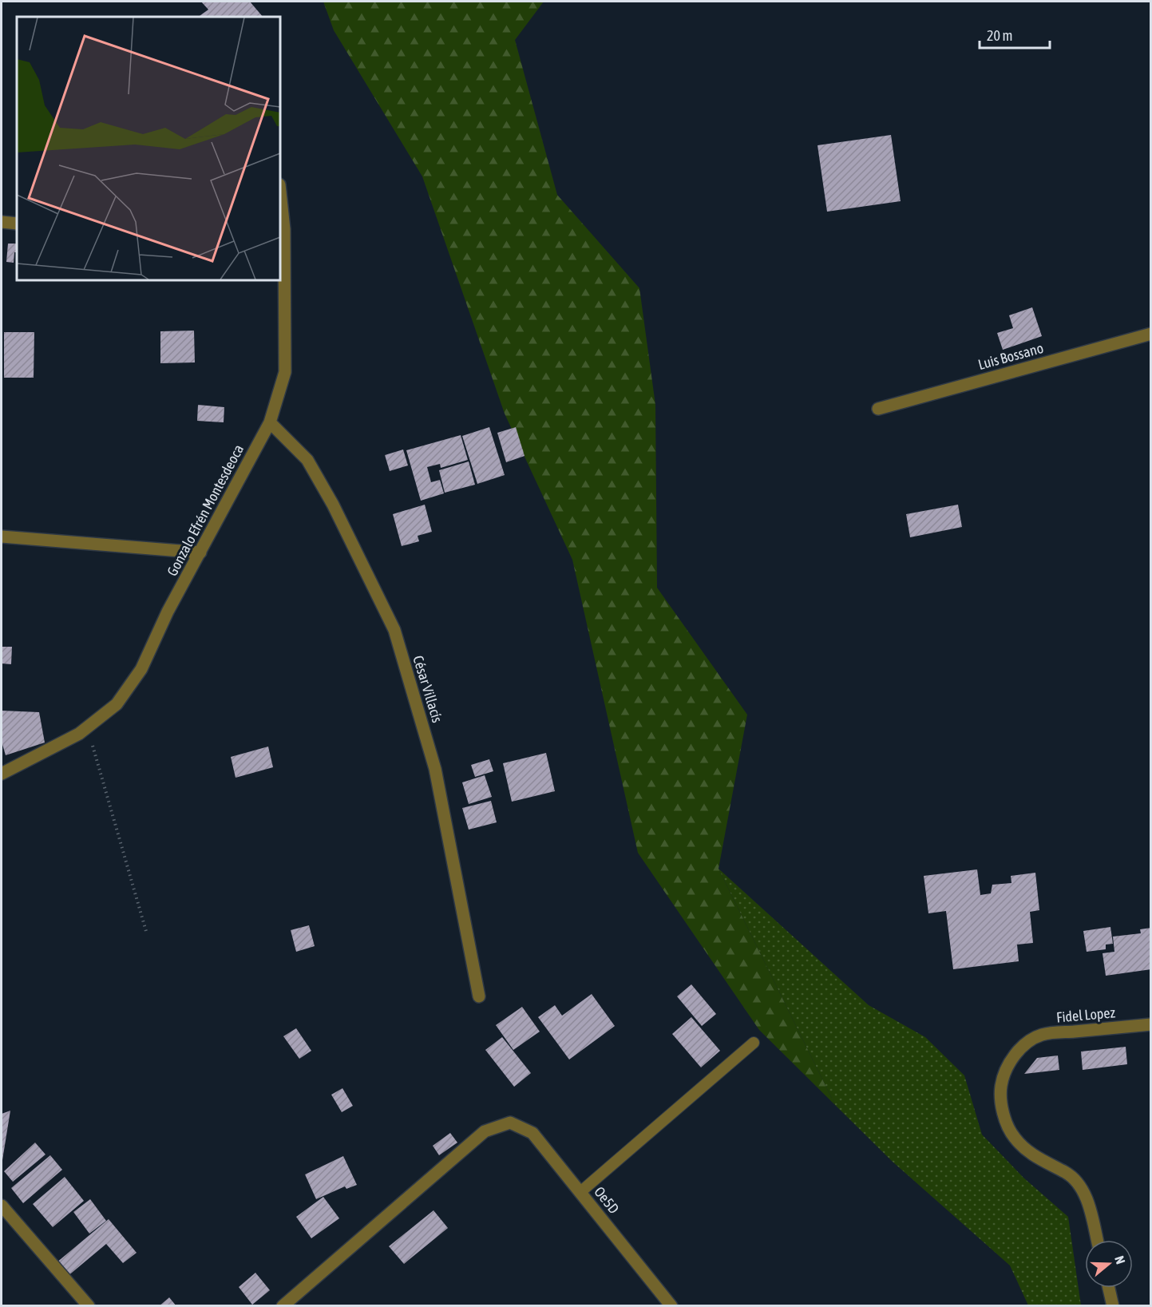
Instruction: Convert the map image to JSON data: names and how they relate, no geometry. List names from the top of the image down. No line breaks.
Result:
{"streets":{"street":["Luis Bossano","Gonzalo Efrén Montesdeoca","César Villacís","Fidel Lopez","Oe5D"]},"crossings":[["Gonzalo Efrén Montesdeoca","César Villacís"]],"scale_bar":"20 m","north":"right"}
